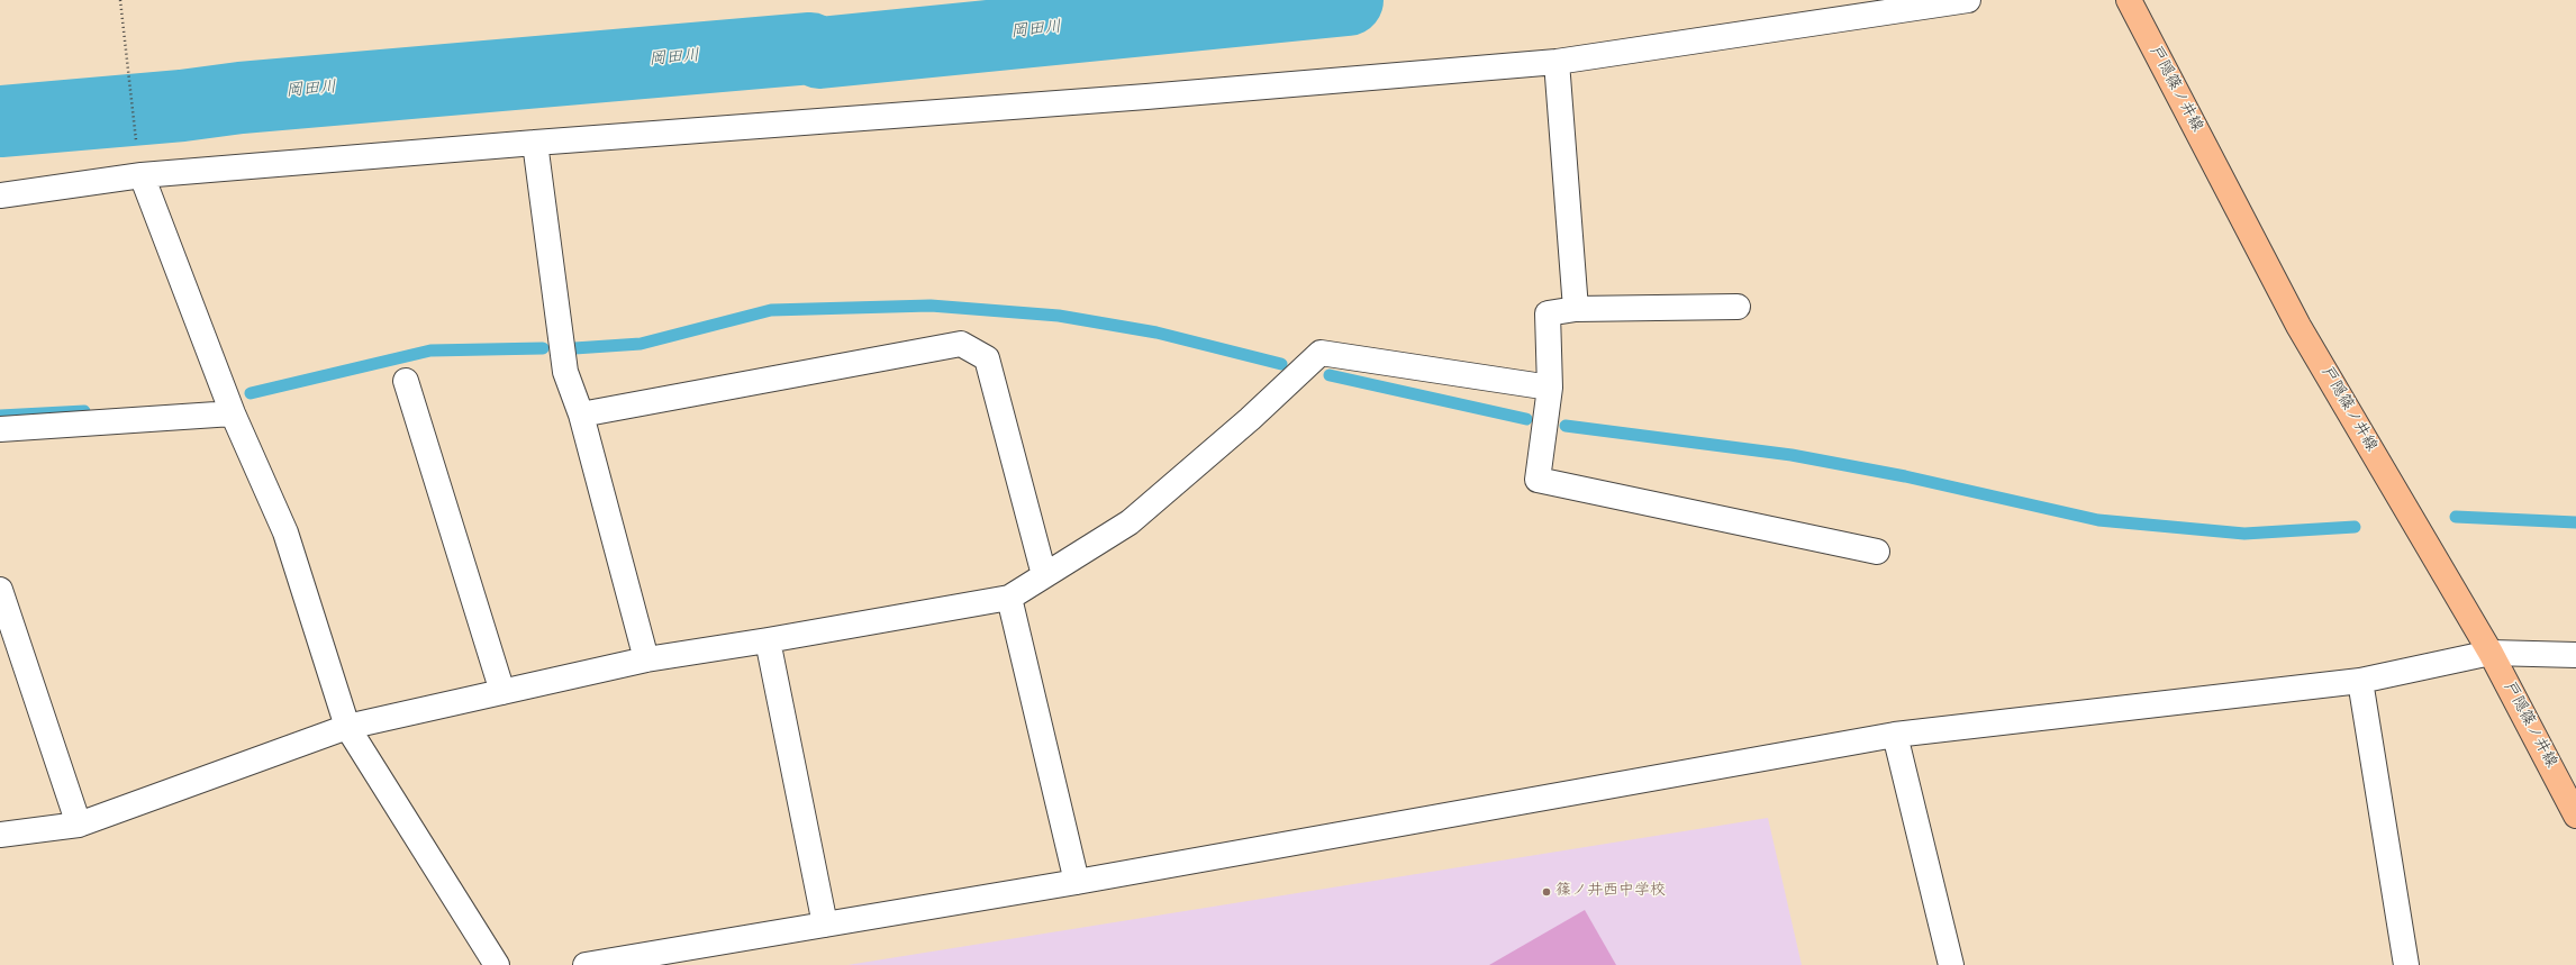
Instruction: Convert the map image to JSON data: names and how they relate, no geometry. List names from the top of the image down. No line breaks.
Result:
{"streets":{"main road":["戸隠篠ノ井線"]},"water":["岡田川"],"places":["篠ノ井西中学校"]}
